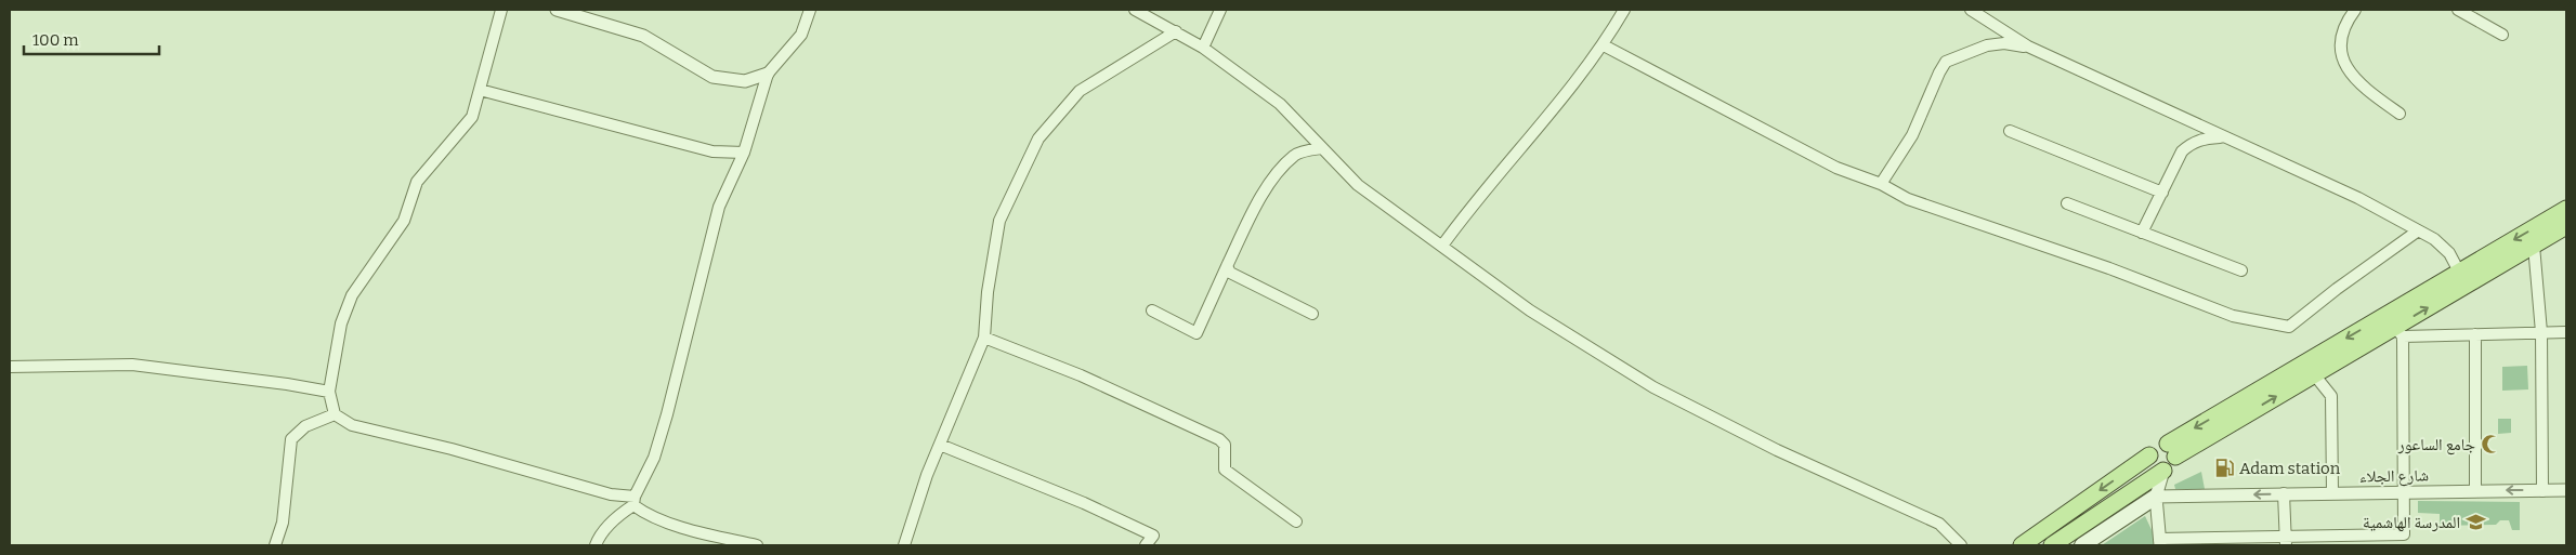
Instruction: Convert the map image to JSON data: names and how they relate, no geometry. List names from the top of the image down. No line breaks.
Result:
{"streets":{"street":["شارع الجلاء"]},"places":{"mosque":["جامع الساعور"],"fuel station":["Adam station"],"school or university":["المدرسة الهاشمية"]},"scale_bar":"100 m"}
